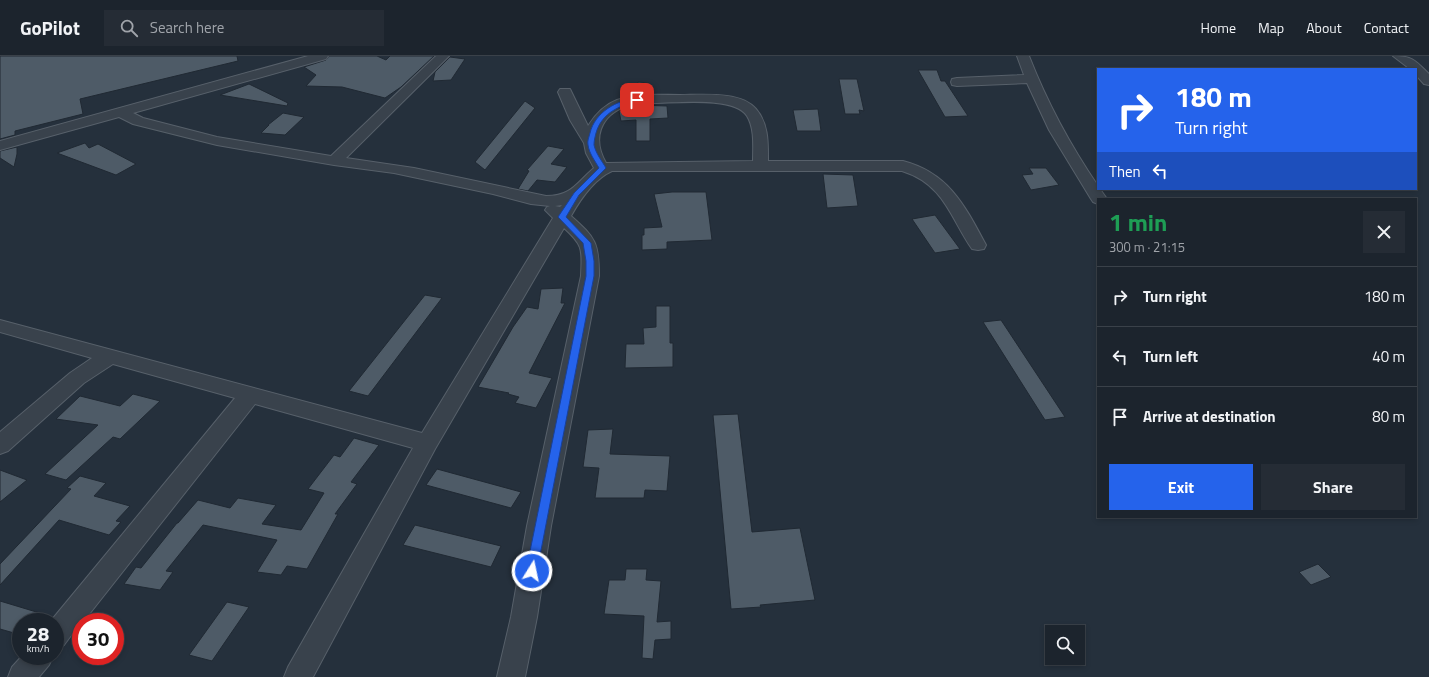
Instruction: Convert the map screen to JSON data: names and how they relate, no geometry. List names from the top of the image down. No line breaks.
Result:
{"page":{"header":"GoPilot","search":"Search here","nav":["Home","Map","About","Contact"],"turn":["180 m","Turn right"],"then":"Then","heading":["1 min","300 m · 21:15"],"list":[{"name":"Turn right","value":"180 m"},{"name":"Turn left","value":"40 m"},{"name":"Arrive at destination","value":"80 m"}],"buttons":["Exit","Share"],"speed":"28 km/h","limit":"30"}}
